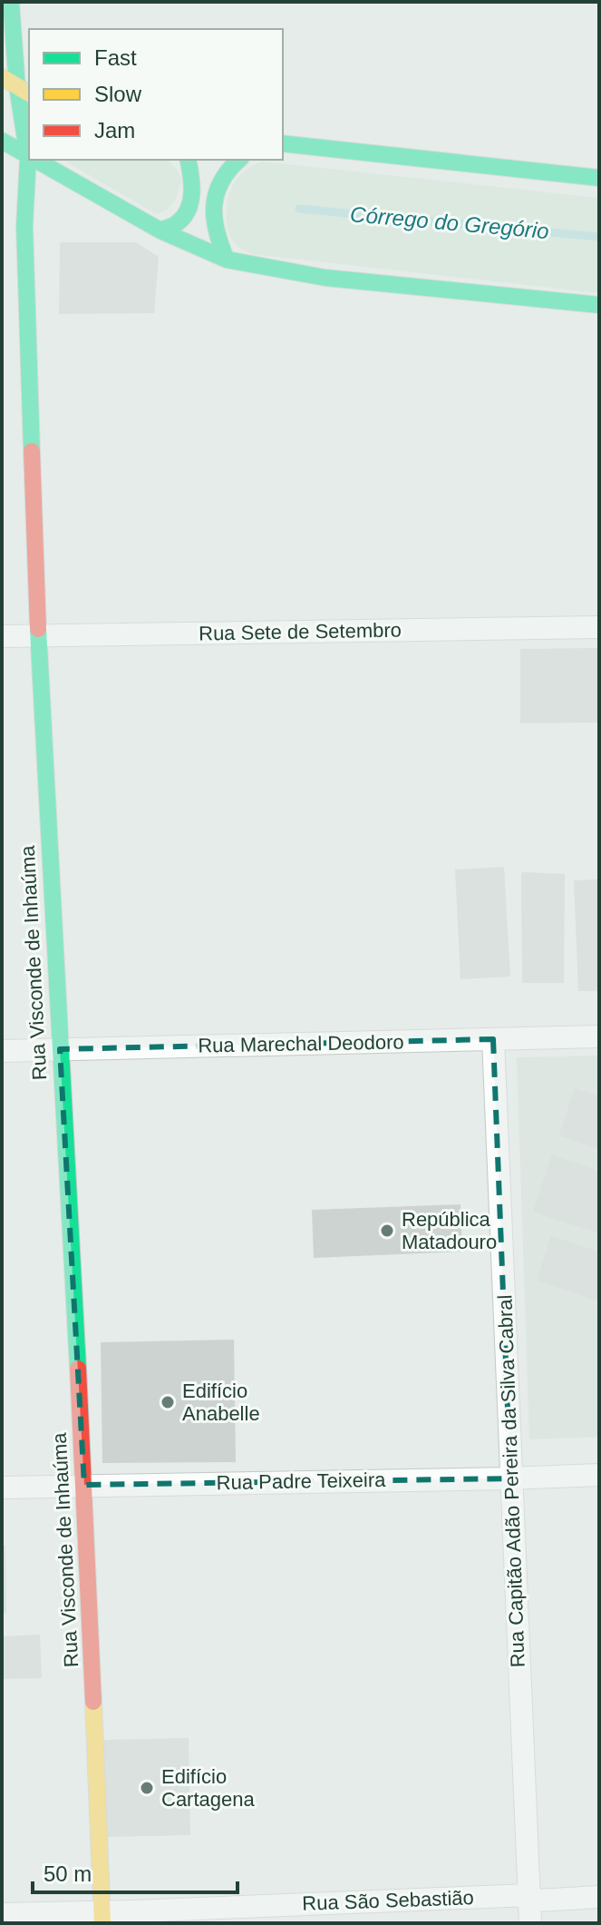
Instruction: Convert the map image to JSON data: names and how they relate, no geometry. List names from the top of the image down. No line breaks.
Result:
{"streets":{"street":["Rua Sete de Setembro","Rua Visconde de Inhaúma","Rua Marechal Deodoro","Rua Padre Teixeira","Rua Capitão Adão Pereira da Silva Cabral","Rua São Sebastião"]},"crossings":[["Rua Sete de Setembro","Rua Visconde de Inhaúma"],["Rua Visconde de Inhaúma","Rua Marechal Deodoro"],["Rua Visconde de Inhaúma","Rua Padre Teixeira"],["Rua Visconde de Inhaúma","Rua São Sebastião"],["Rua Marechal Deodoro","Rua Capitão Adão Pereira da Silva Cabral"],["Rua Padre Teixeira","Rua Capitão Adão Pereira da Silva Cabral"],["Rua Capitão Adão Pereira da Silva Cabral","Rua São Sebastião"]],"water":["Córrego do Gregório"],"places":["República Matadouro","Edifício Anabelle","Edifício Cartagena"],"legend":["Fast","Slow","Jam"],"scale_bar":"50 m"}
